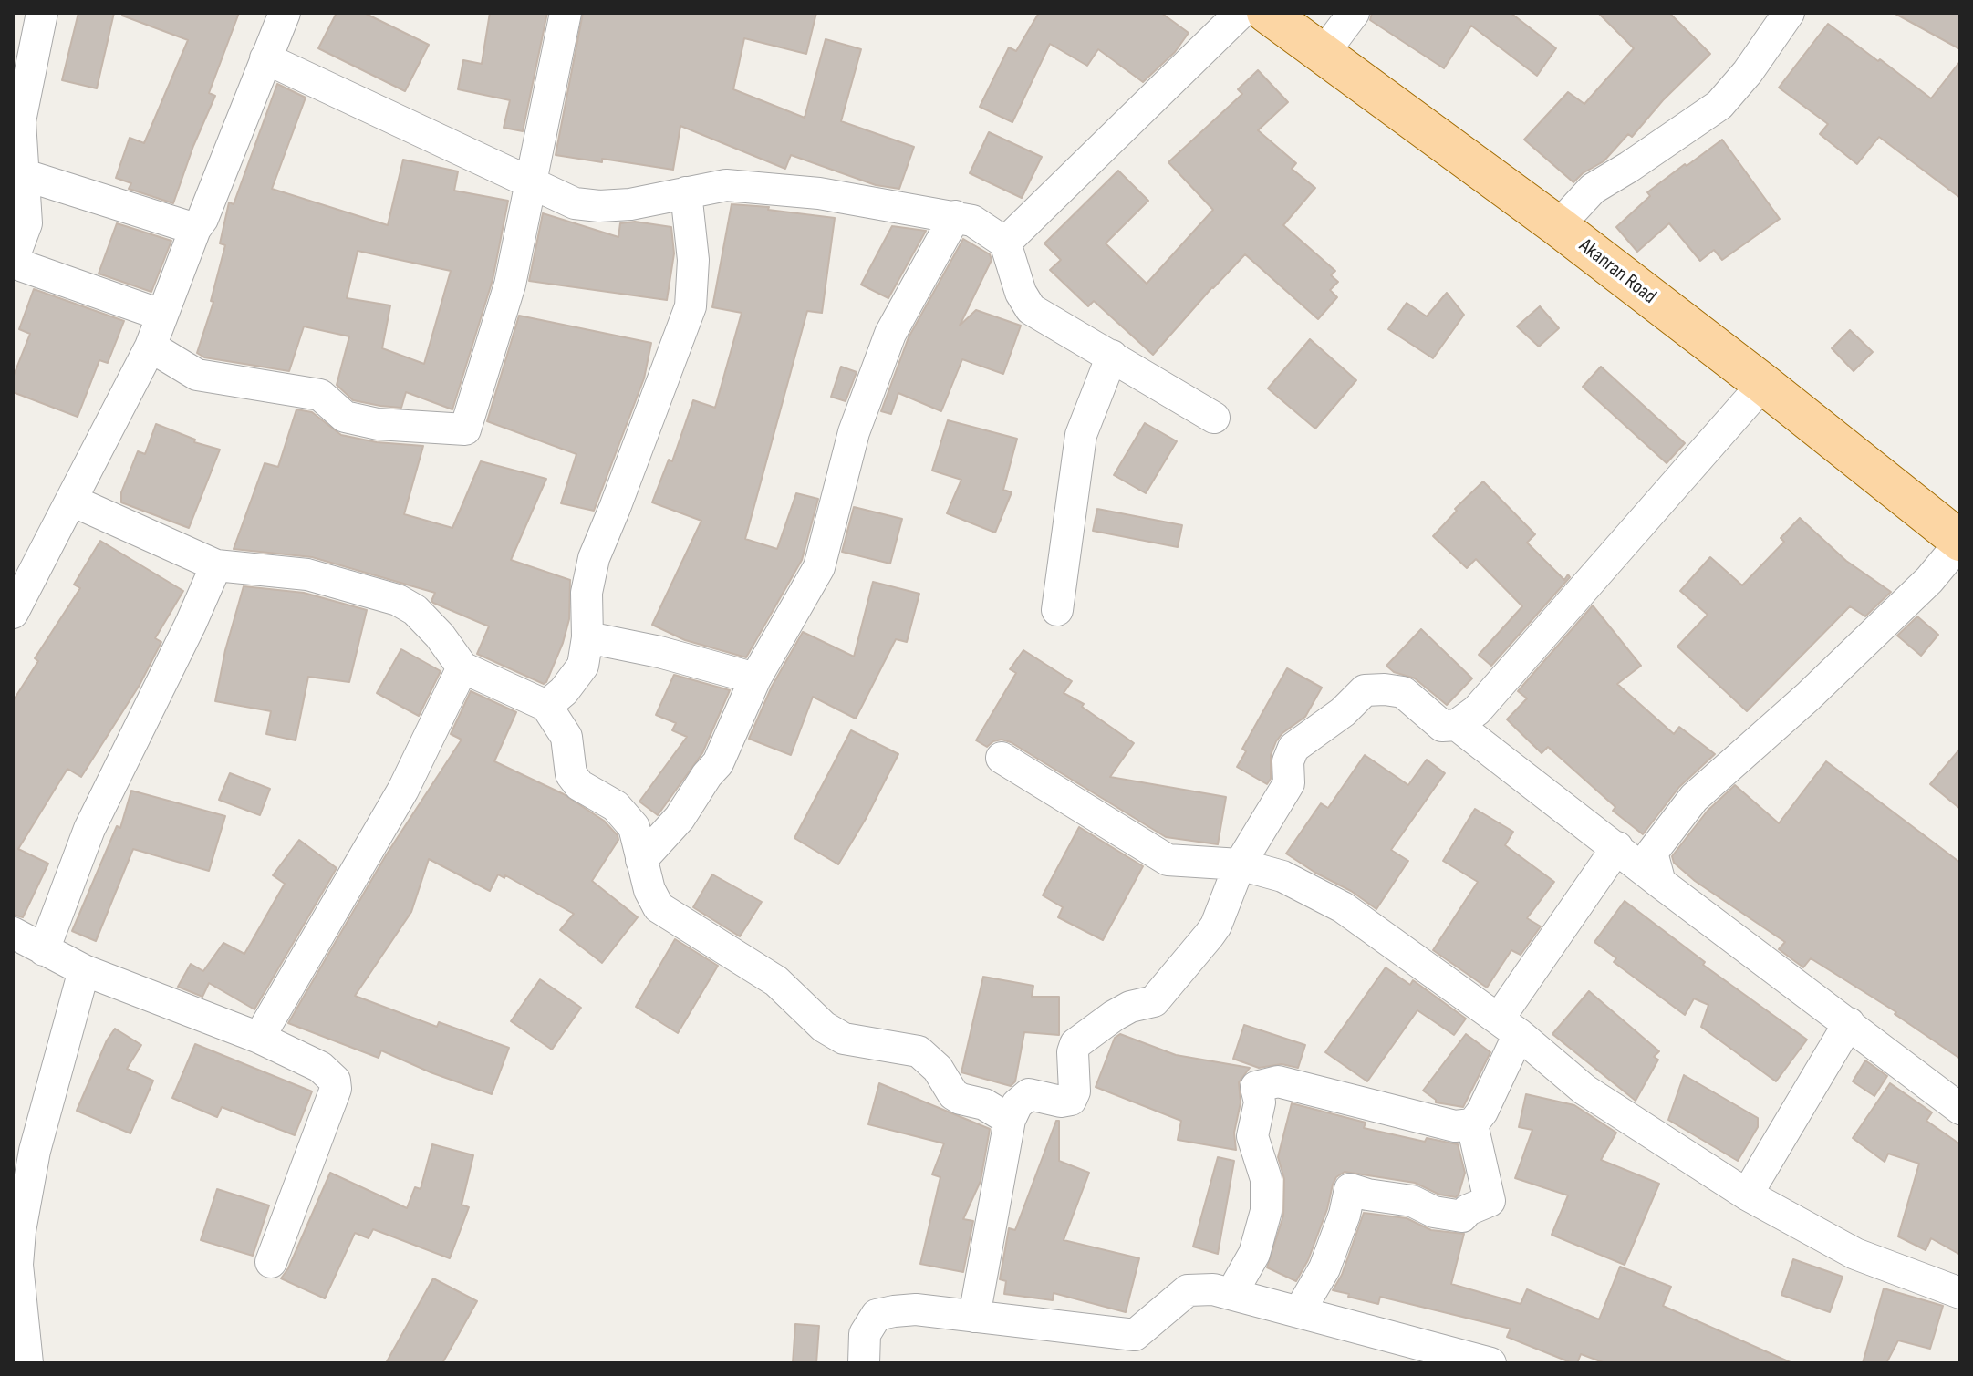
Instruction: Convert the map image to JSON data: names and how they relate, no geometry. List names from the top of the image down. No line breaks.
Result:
{"streets":{"main road":["Akanran Road"]}}
